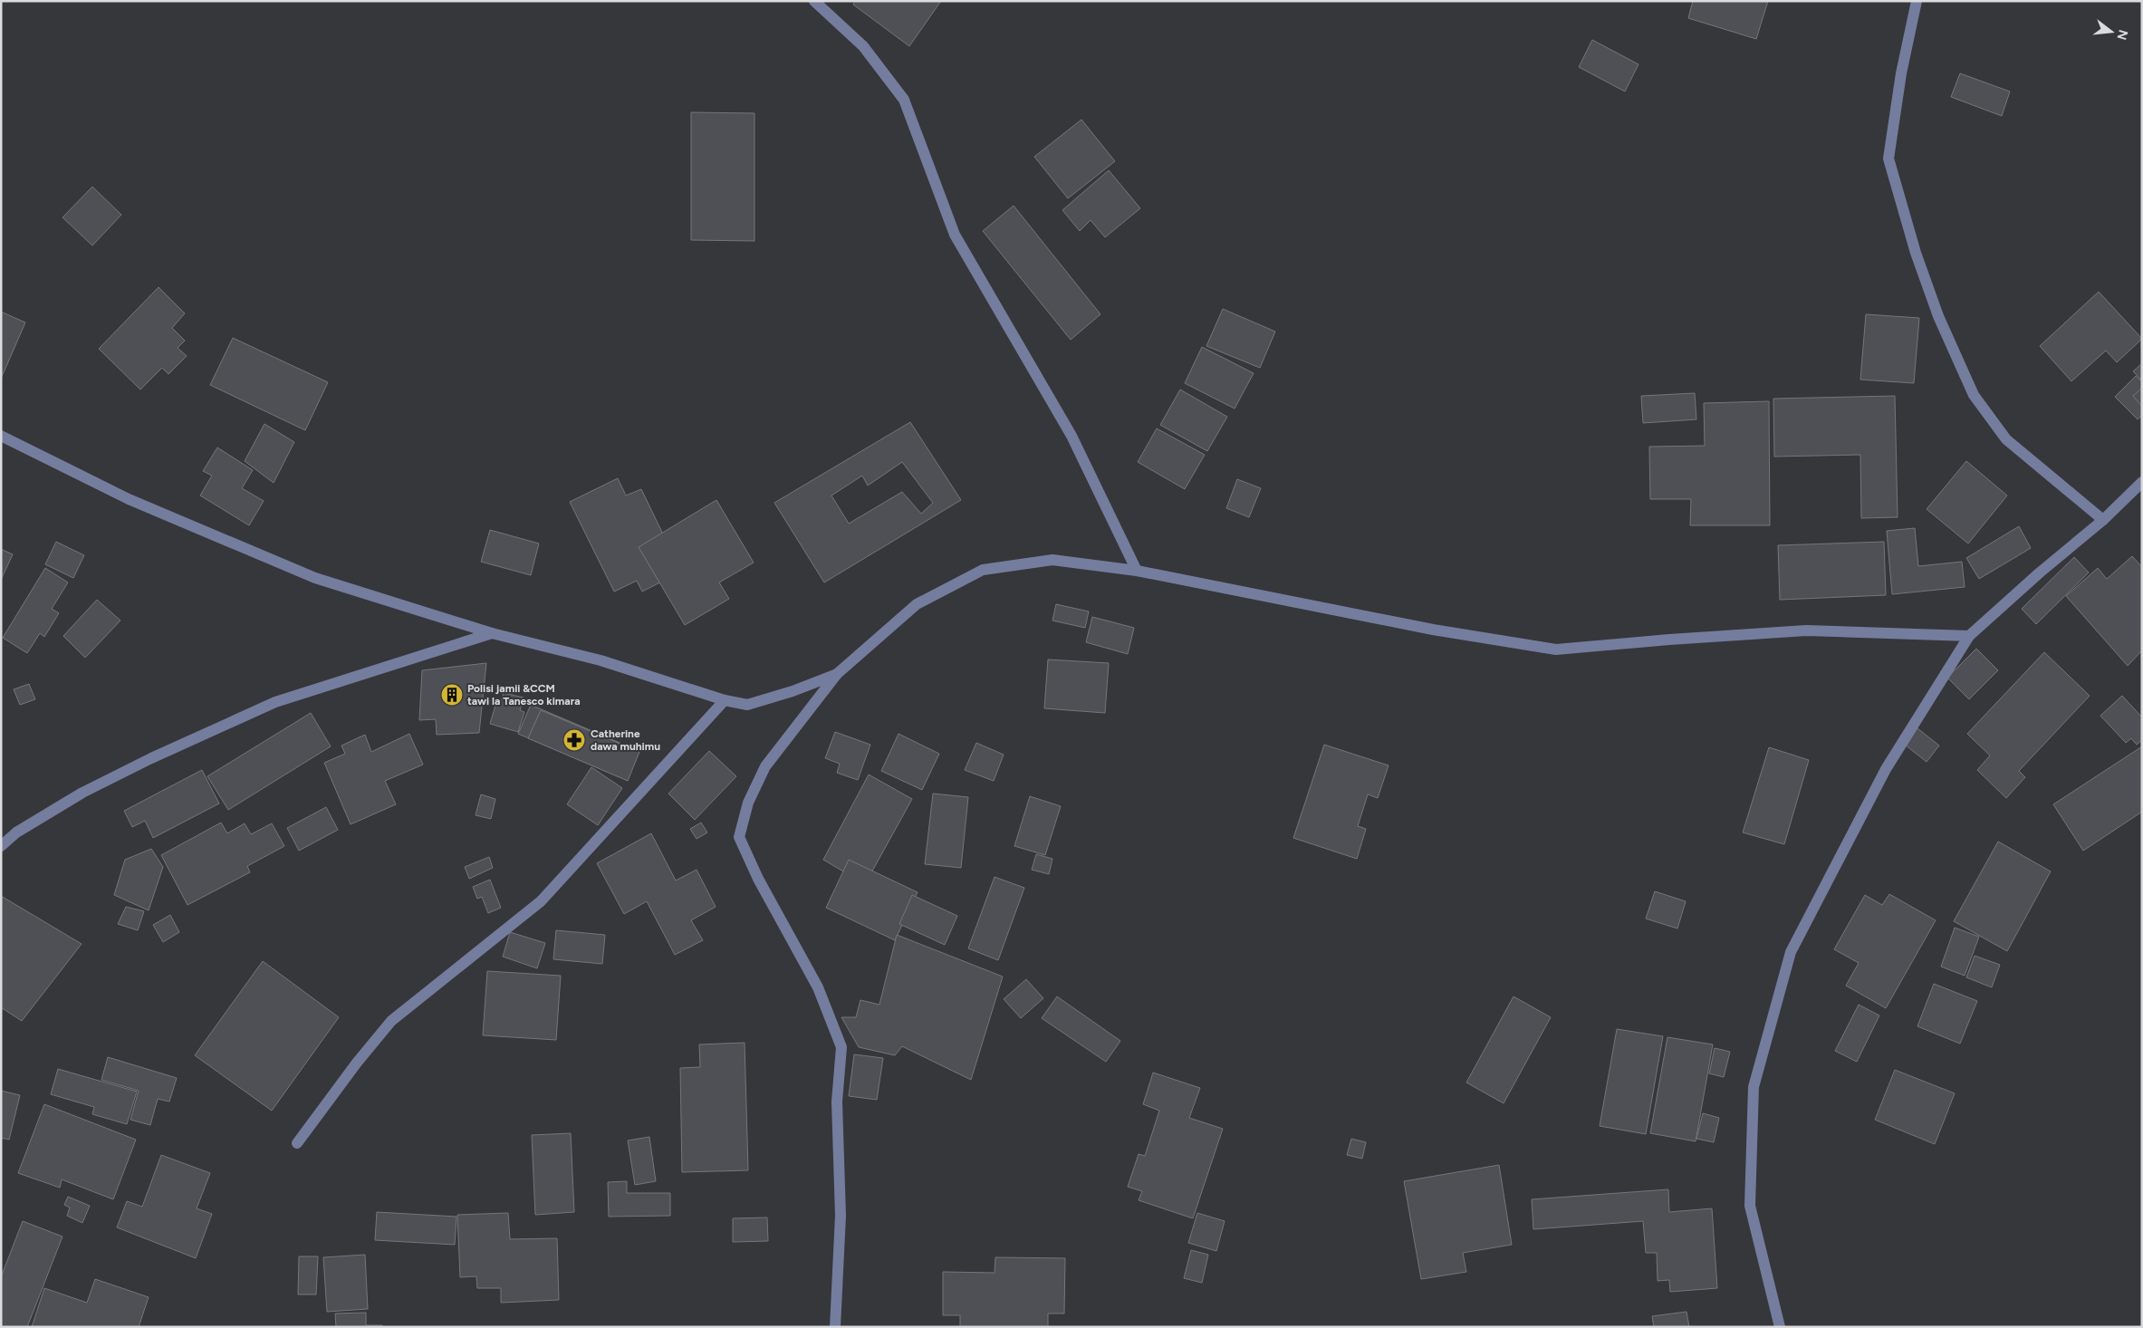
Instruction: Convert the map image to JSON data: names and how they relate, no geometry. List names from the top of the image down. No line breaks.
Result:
{"places":{"building":["Polisi jamii &CCM tawi la Tanesco kimara"],"pharmacy":["Catherine dawa muhimu"]},"north":"right"}
